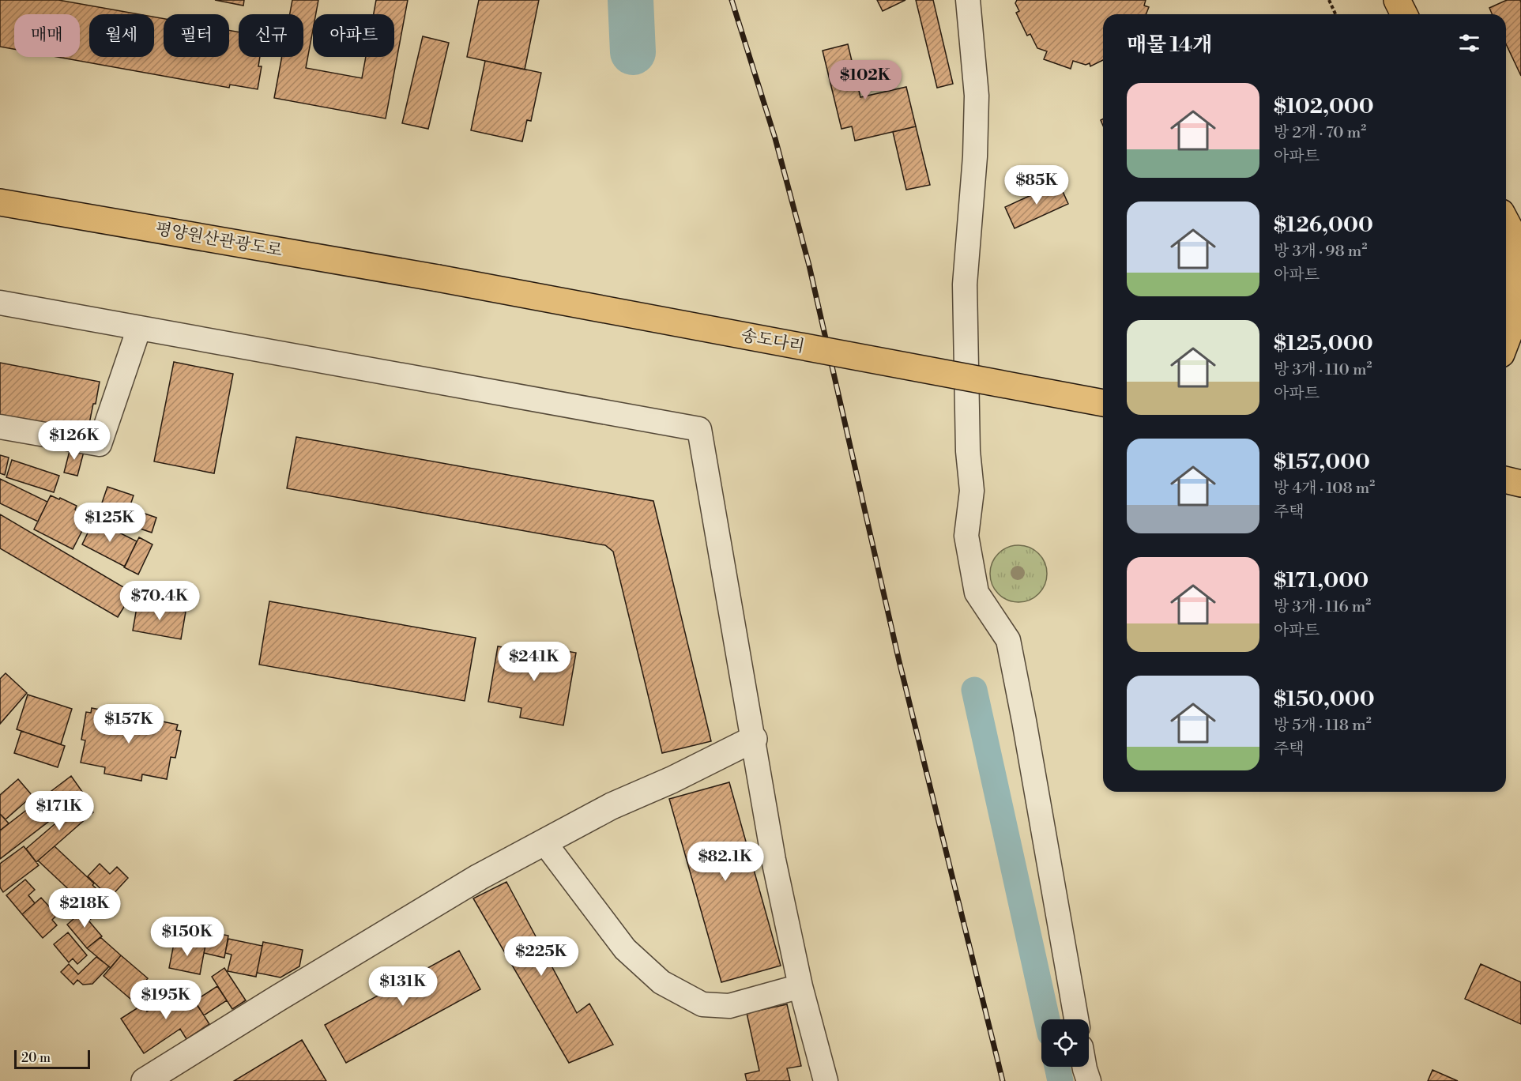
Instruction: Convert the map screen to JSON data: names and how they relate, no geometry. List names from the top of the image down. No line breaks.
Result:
{"streets":{"highway":["평양원산관광도로","송도다리"]},"crossings":[["평양원산관광도로","송도다리"]],"scale_bar":"20 m","page":{"chip":["매매","월세","필터","신규","아파트"],"heading":"매물 14개","price":["$102K","$85K","$126K","$125K","$70.4K","$241K","$157K","$171K","$82.1K","$218K","$150K","$225K","$131K","$195K"],"list":[{"name":"$102,000","note":"방 2개 · 70 m² · 아파트"},{"name":"$126,000","note":"방 3개 · 98 m² · 아파트"},{"name":"$125,000","note":"방 3개 · 110 m² · 아파트"},{"name":"$157,000","note":"방 4개 · 108 m² · 주택"},{"name":"$171,000","note":"방 3개 · 116 m² · 아파트"},{"name":"$150,000","note":"방 5개 · 118 m² · 주택"}],"scale":"20 m"}}
